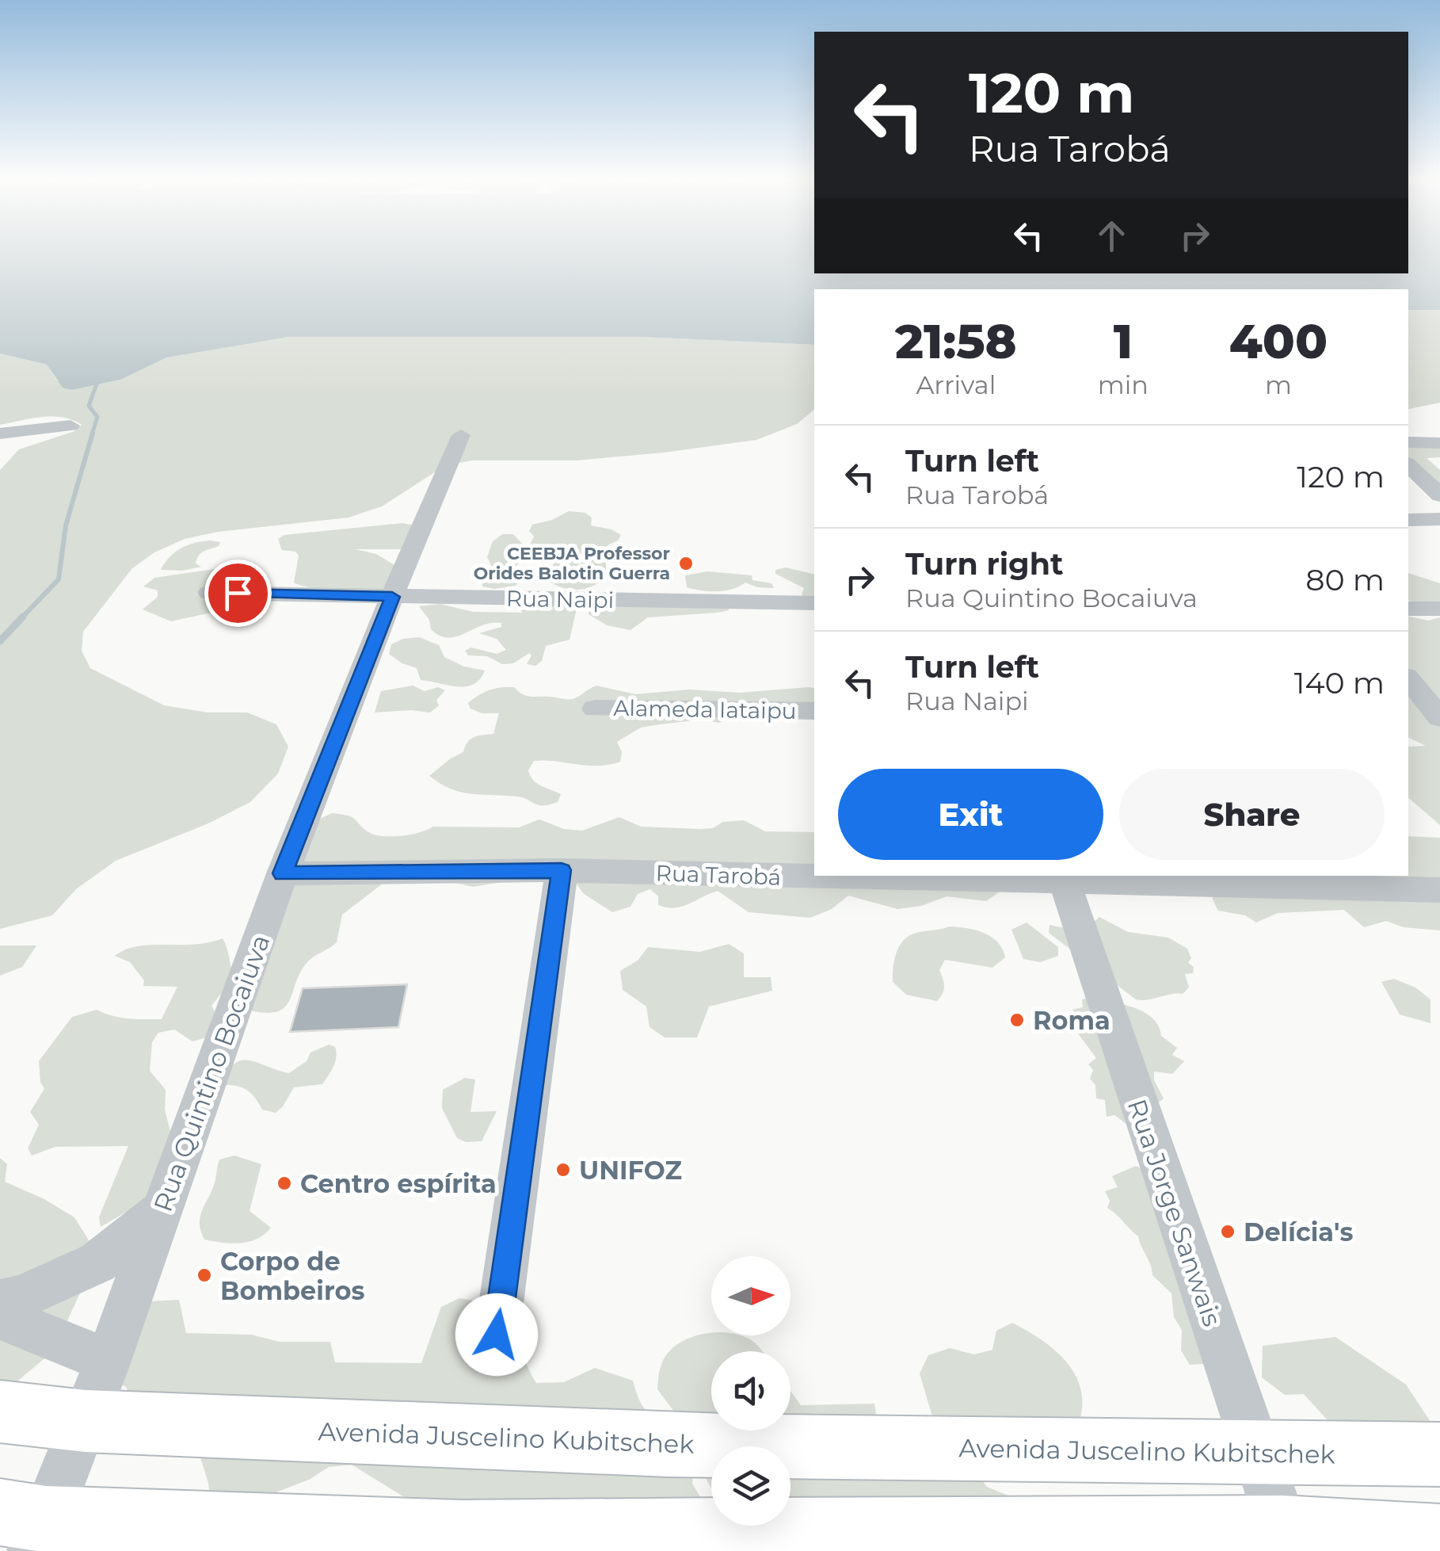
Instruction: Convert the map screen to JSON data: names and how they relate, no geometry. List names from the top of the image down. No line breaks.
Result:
{"streets":{"main road":["Avenida Juscelino Kubitschek"],"street":["Rua Naipi","Alameda Iataipu","Rua Tarobá","Rua Quintino Bocaiuva","Rua Jorge Sanwais"]},"crossings":[["Rua Naipi","Rua Quintino Bocaiuva"],["Rua Tarobá","Rua Quintino Bocaiuva"],["Rua Tarobá","Rua Jorge Sanwais"],["Rua Quintino Bocaiuva","Avenida Juscelino Kubitschek"],["Rua Jorge Sanwais","Avenida Juscelino Kubitschek"]],"places":["CEEBJA Professor Orides Balotin Guerra","Roma","UNIFOZ","Centro espírita","Delícia's","Corpo de Bombeiros"],"north":"right","page":{"turn":["120 m","Rua Tarobá"],"eta":["21:58","Arrival","1","min","400","m"],"list":[{"name":"Turn left","note":"Rua Tarobá","value":"120 m"},{"name":"Turn right","note":"Rua Quintino Bocaiuva","value":"80 m"},{"name":"Turn left","note":"Rua Naipi","value":"140 m"}],"buttons":["Exit","Share"]}}
